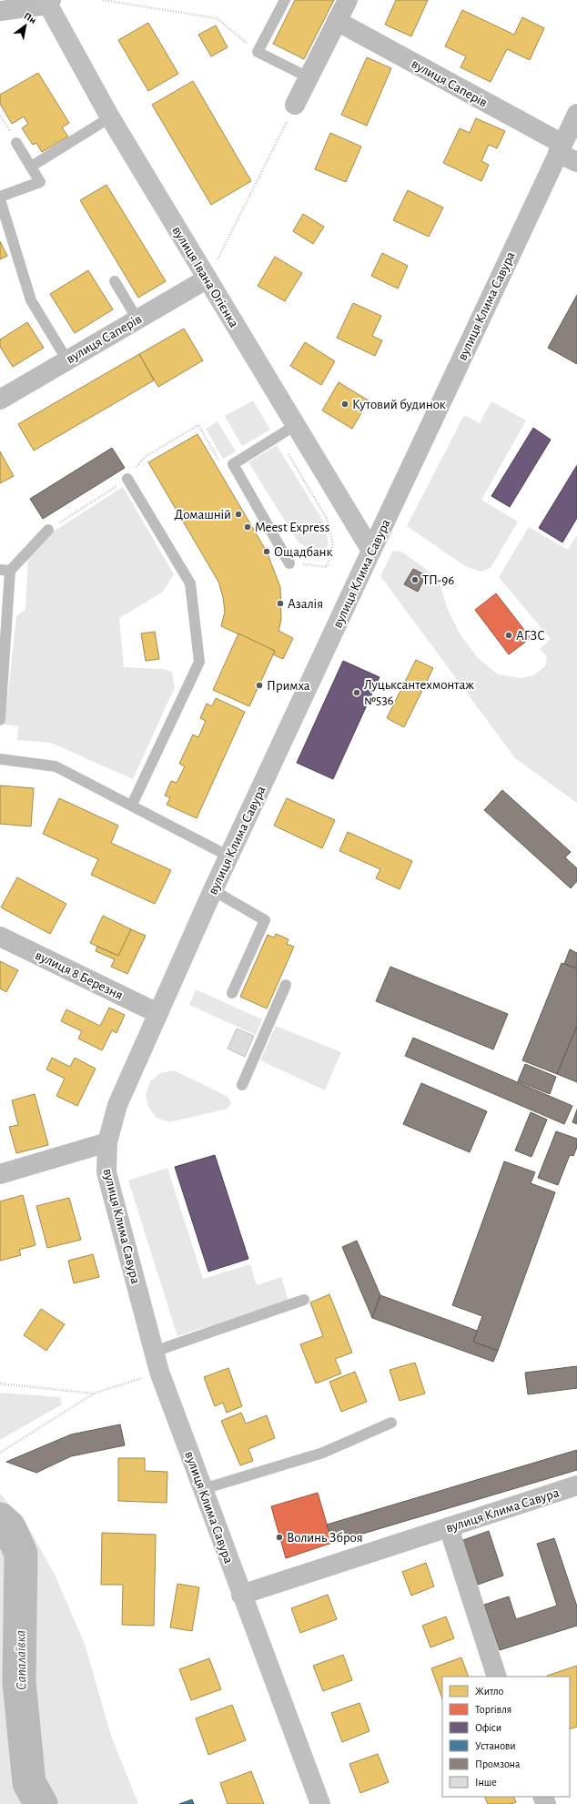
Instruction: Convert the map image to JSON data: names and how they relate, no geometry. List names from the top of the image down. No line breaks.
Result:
{"streets":{"street":["вулиця Саперів","вулиця Івана Огієнка","вулиця Клима Савура","вулиця 8 Березня"]},"crossings":[["вулиця Саперів","вулиця Івана Огієнка"],["вулиця Саперів","вулиця Клима Савура"],["вулиця Івана Огієнка","вулиця Клима Савура"],["вулиця Клима Савура","вулиця 8 Березня"]],"water":["Сапалаївка"],"places":["Кутовий будинок","Домашній","Meest Express","Ощадбанк","ТП-96","Азалія","АГЗС","Примха","Луцьксантехмонтаж №536","Волинь Зброя"],"legend":["Житло","Торгівля","Офіси","Установи","Промзона","Інше"],"north":"top right"}
